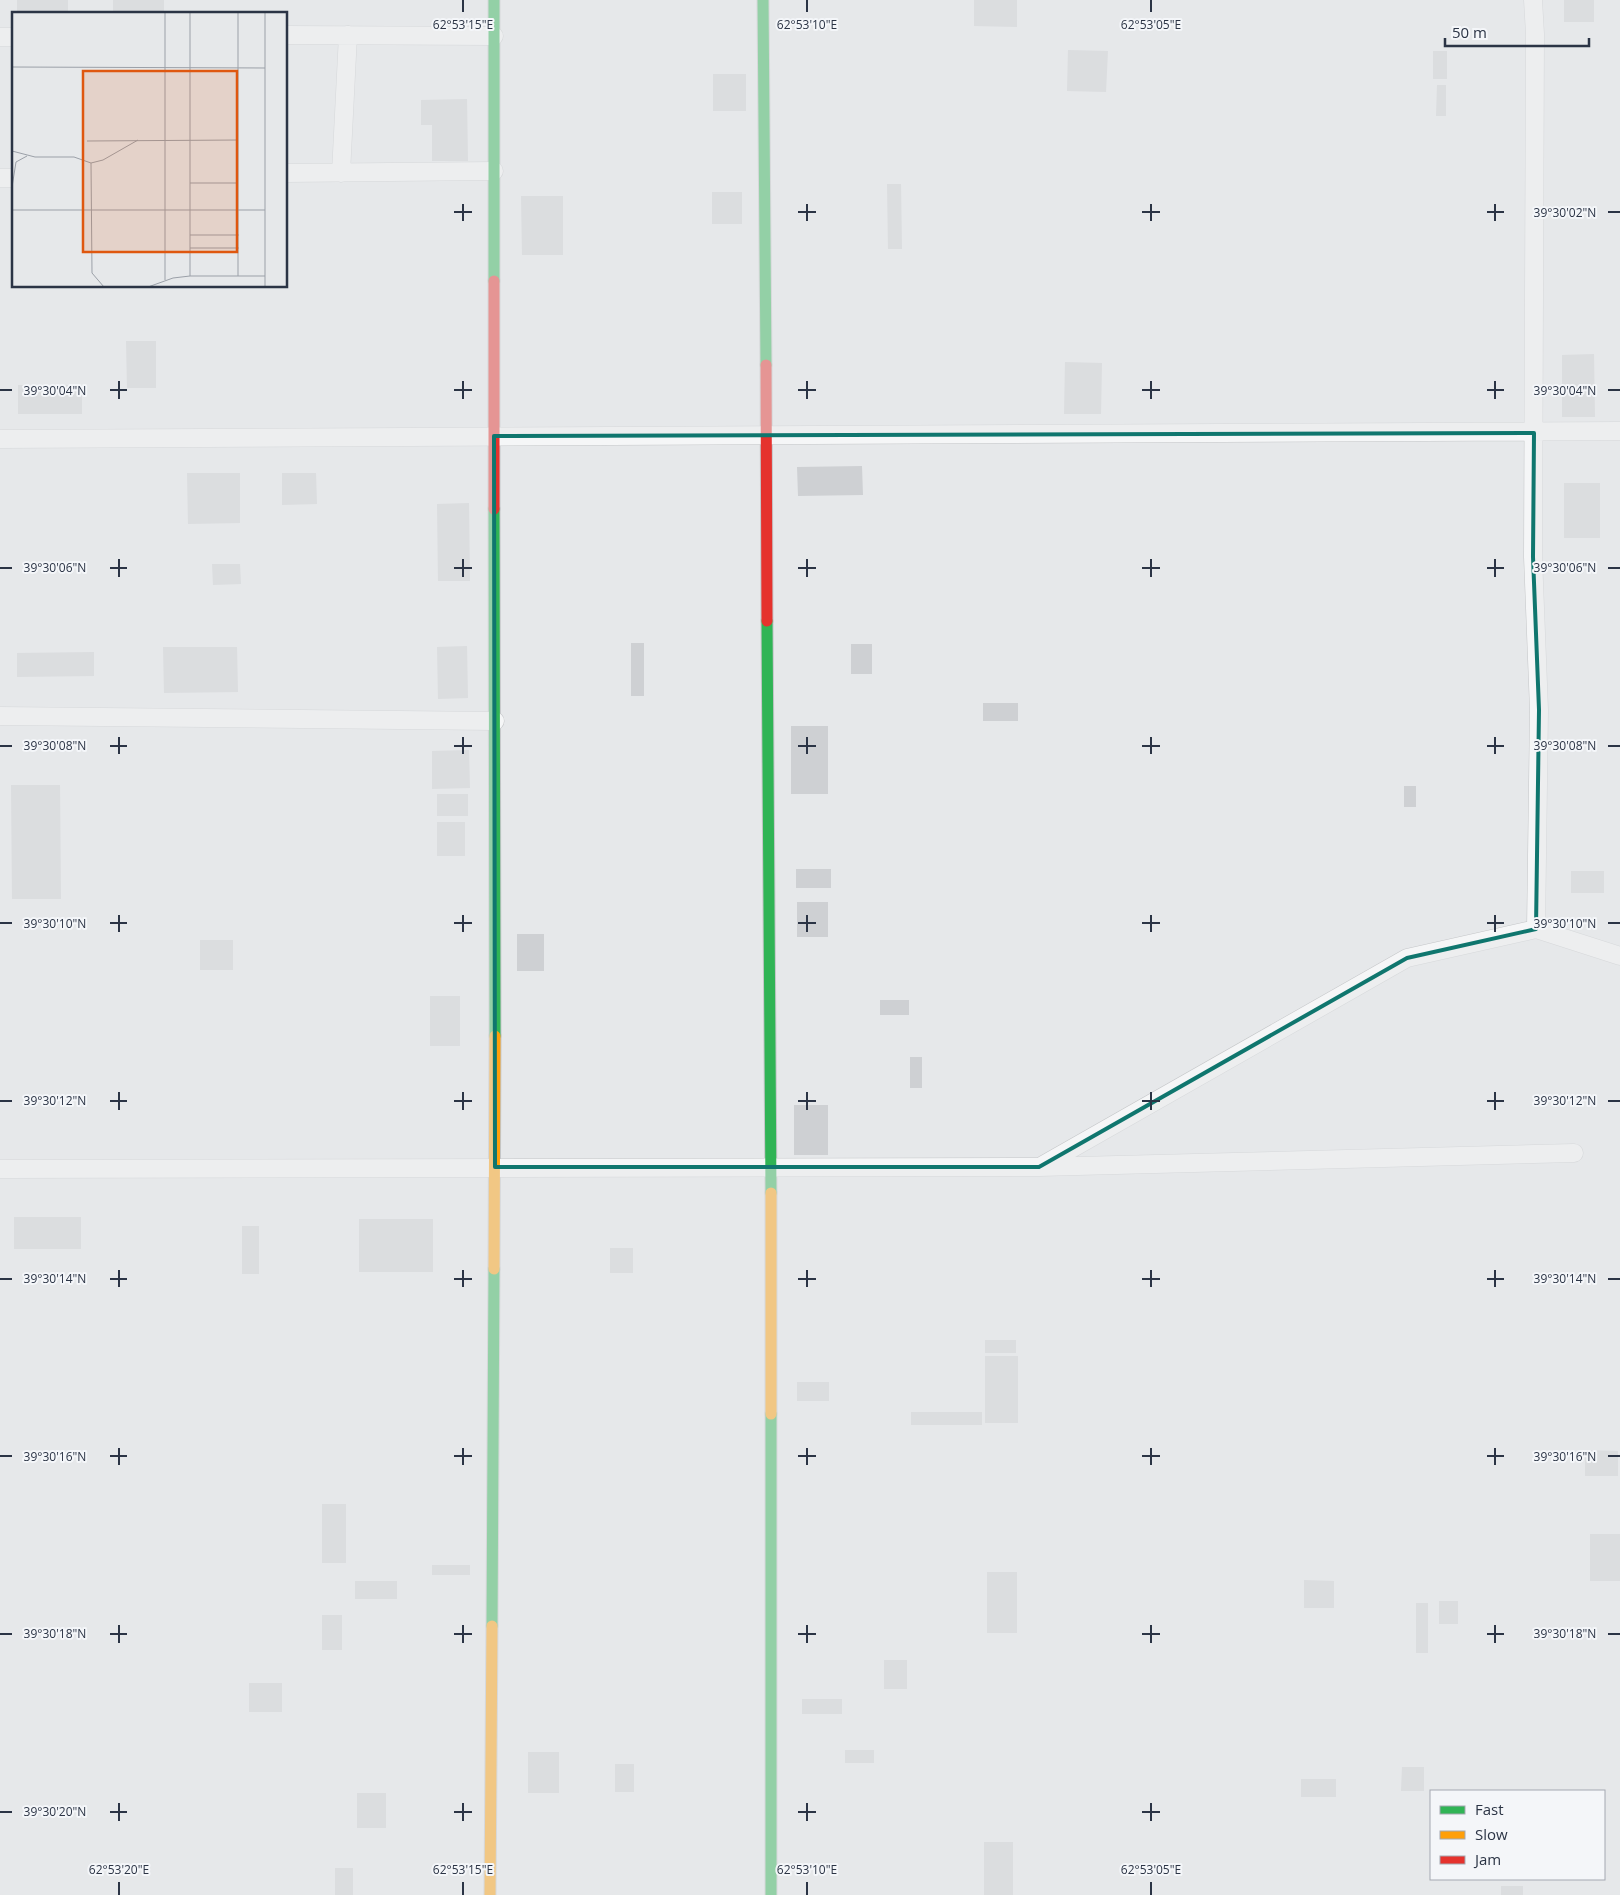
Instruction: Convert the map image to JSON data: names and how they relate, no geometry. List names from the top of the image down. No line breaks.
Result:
{"legend":["Fast","Slow","Jam"],"scale_bar":"50 m","coordinates":["62°53'15\"E","62°53'10\"E","62°53'05\"E","39°30'02\"N","39°30'04\"N","39°30'06\"N","39°30'08\"N","39°30'10\"N","39°30'12\"N","39°30'14\"N","39°30'16\"N","39°30'18\"N","39°30'20\"N","62°53'20\"E"]}
